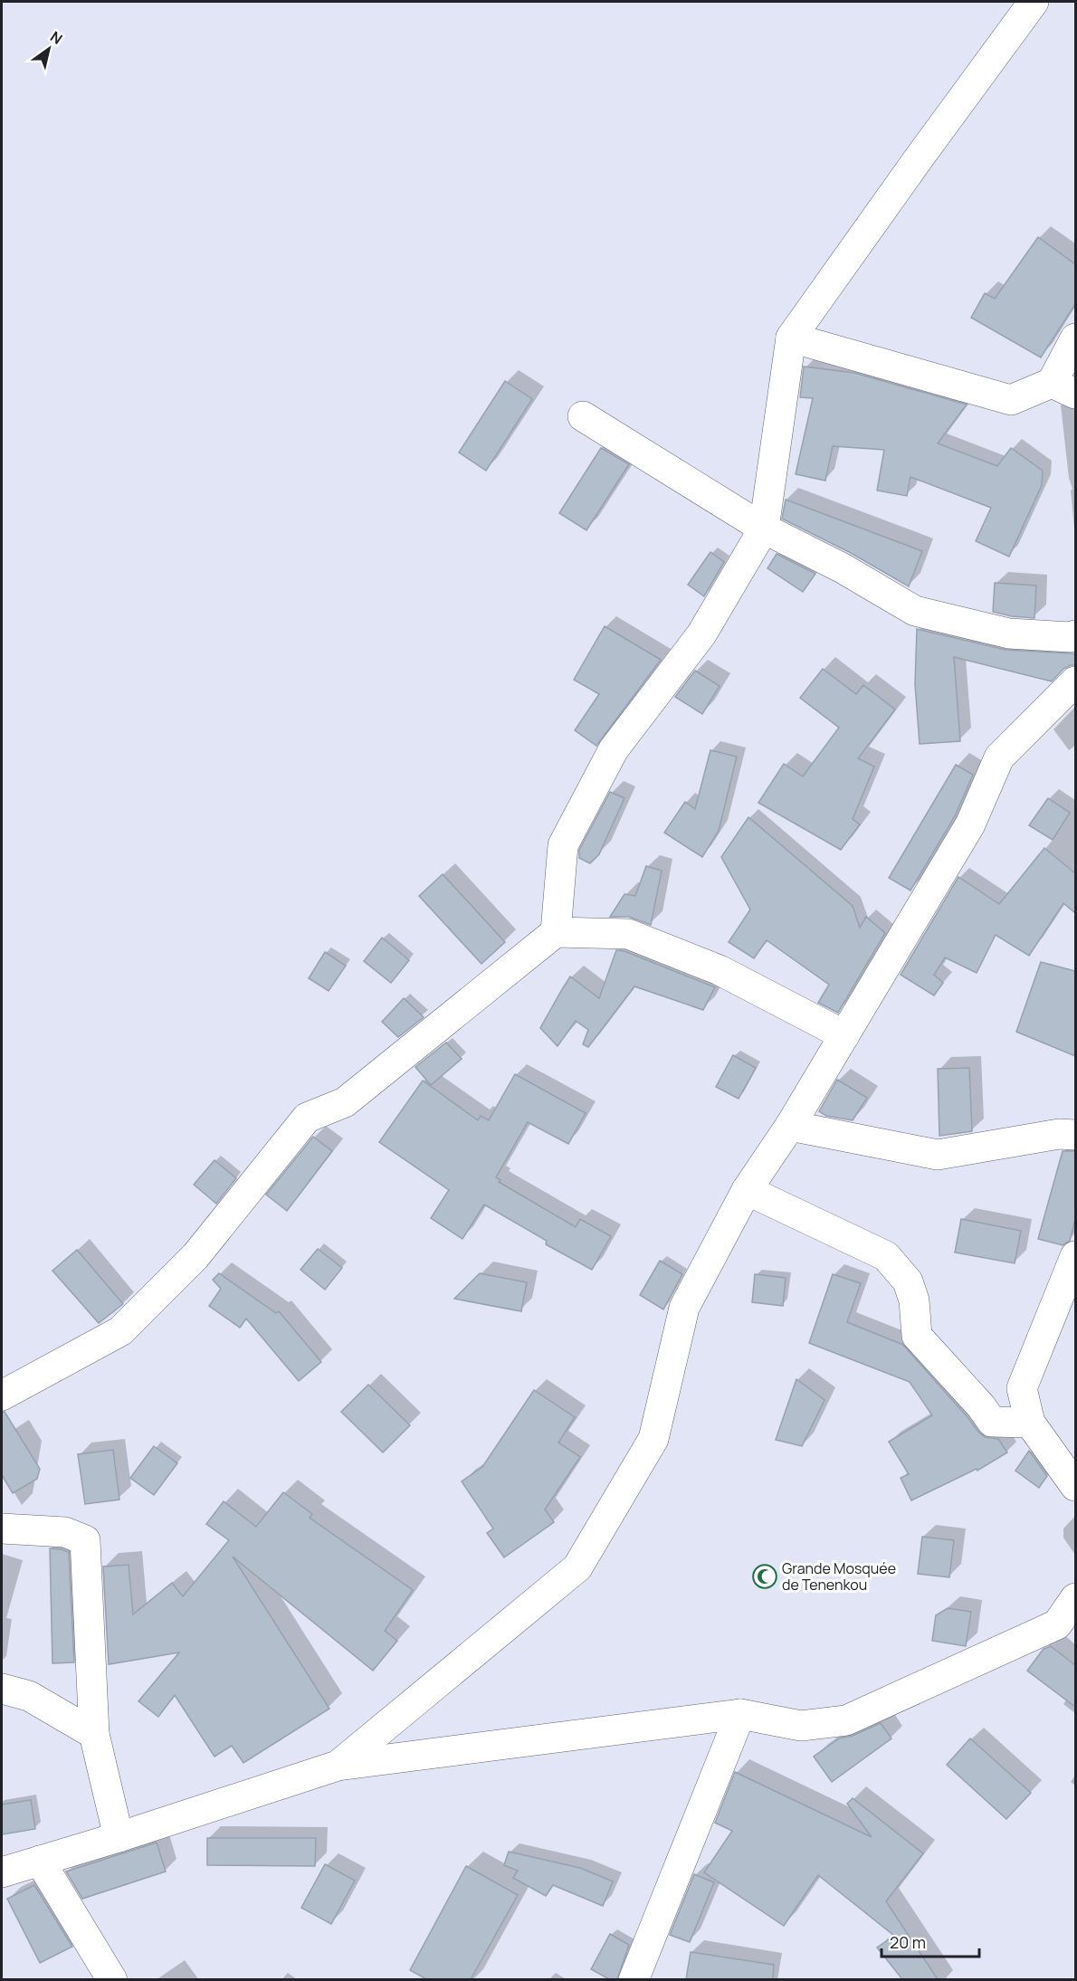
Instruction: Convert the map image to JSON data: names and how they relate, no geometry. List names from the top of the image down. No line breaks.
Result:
{"places":{"mosque":["Grande Mosquée de Tenenkou"]},"scale_bar":"20 m","north":"top right"}
